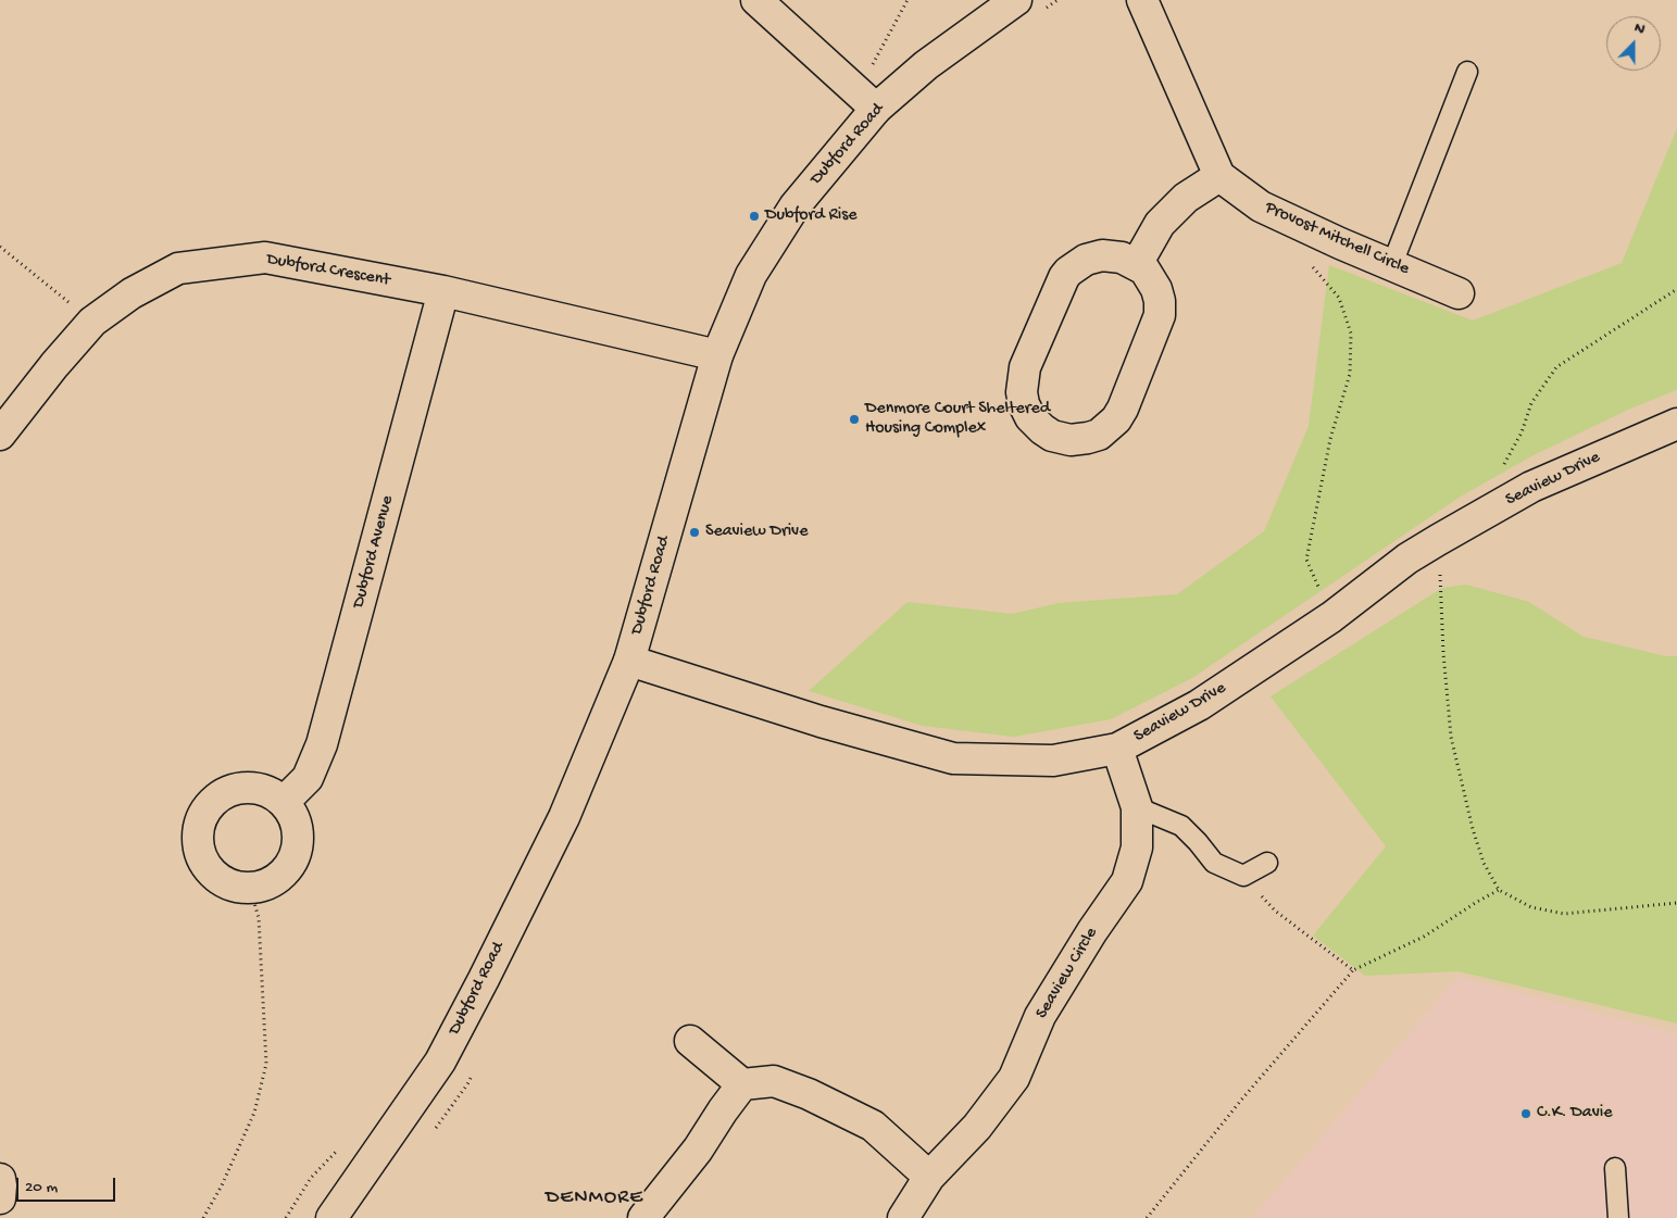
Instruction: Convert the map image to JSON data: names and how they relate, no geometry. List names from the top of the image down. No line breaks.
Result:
{"streets":{"street":["Dubford Road","Provost Mitchell Circle","Dubford Crescent","Seaview Drive","Dubford Avenue","Seaview Circle"]},"crossings":[["Dubford Road","Dubford Crescent"],["Dubford Road","Seaview Drive"],["Dubford Crescent","Dubford Avenue"],["Seaview Drive","Seaview Circle"]],"districts":["DENMORE"],"places":["Dubford Rise","Denmore Court Sheltered Housing Complex","Seaview Drive","C.K. Davie"],"scale_bar":"20 m","north":"top"}
